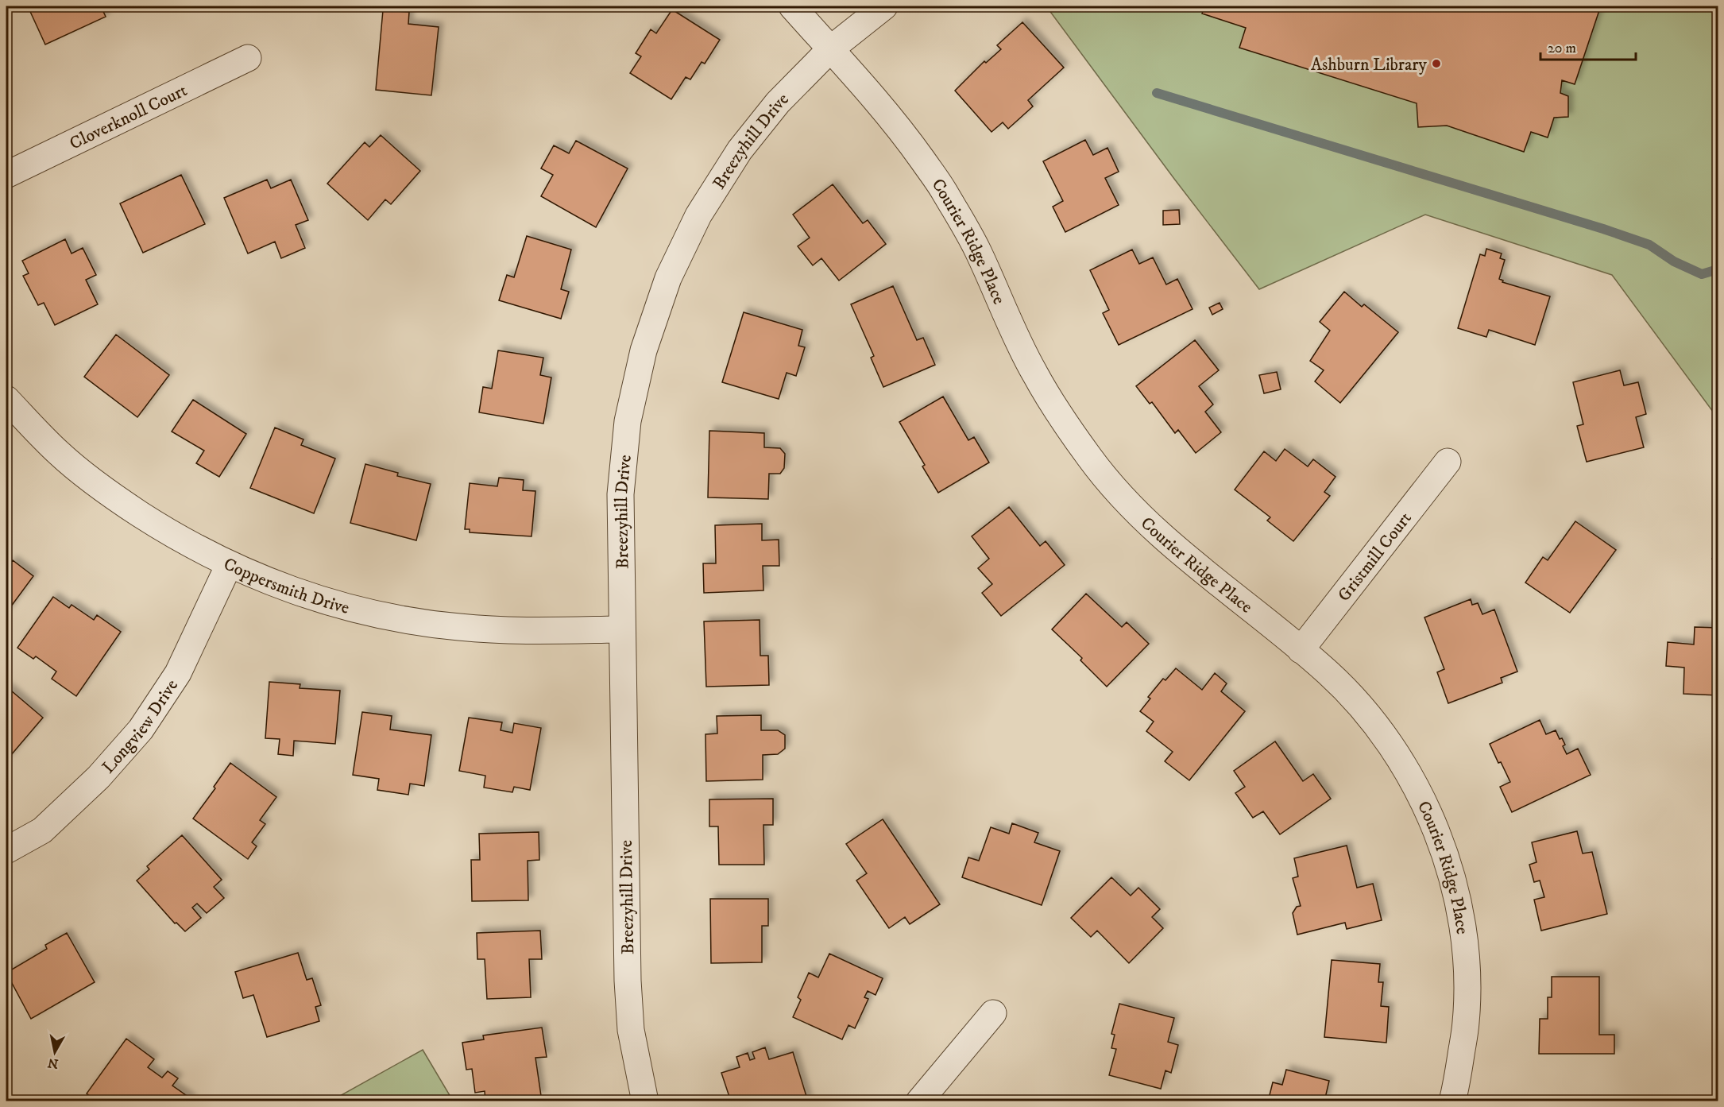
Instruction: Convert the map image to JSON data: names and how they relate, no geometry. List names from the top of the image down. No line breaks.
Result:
{"streets":{"street":["Cloverknoll Court","Breezyhill Drive","Courier Ridge Place","Gristmill Court","Coppersmith Drive","Longview Drive"]},"crossings":[["Breezyhill Drive","Courier Ridge Place"],["Breezyhill Drive","Coppersmith Drive"],["Courier Ridge Place","Gristmill Court"],["Coppersmith Drive","Longview Drive"]],"places":["Ashburn Library"],"scale_bar":"20 m","north":"bottom"}
